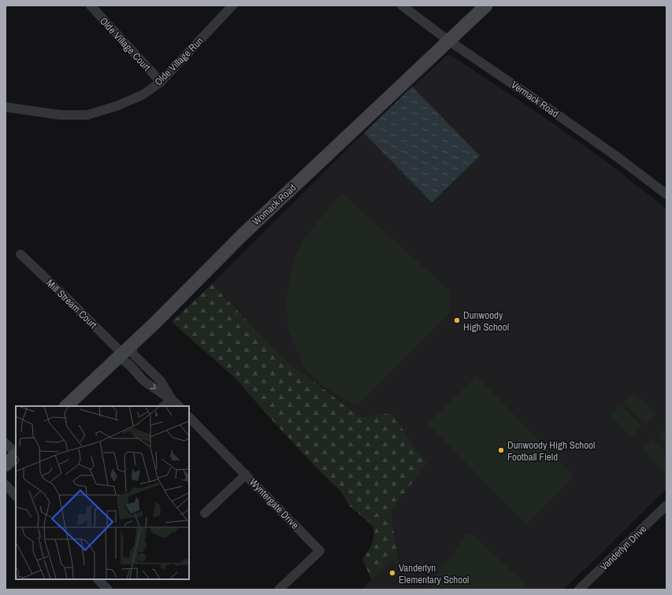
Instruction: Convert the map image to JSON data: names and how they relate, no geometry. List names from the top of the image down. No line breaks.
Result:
{"streets":{"street":["Olde Village Court","Olde Village Run","Vermack Road","Womack Road","Mill Stream Court","Wyntergate Drive","Vanderlyn Drive"]},"crossings":[["Olde Village Court","Olde Village Run"],["Vermack Road","Womack Road"],["Womack Road","Mill Stream Court"]],"places":["Dunwoody High School","Dunwoody High School Football Field","Vanderlyn Elementary School"]}
